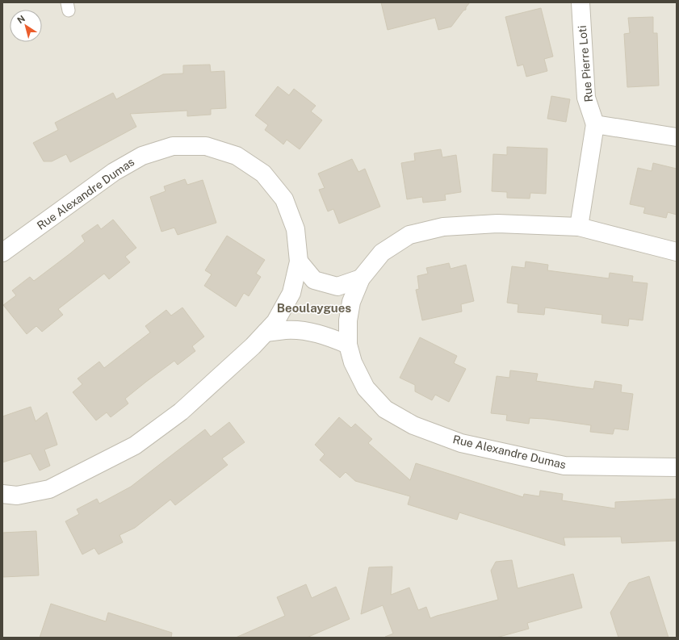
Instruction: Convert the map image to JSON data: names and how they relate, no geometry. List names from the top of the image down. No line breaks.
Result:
{"streets":{"street":["Rue Pierre Loti","Rue Alexandre Dumas"]},"districts":["Beoulaygues"],"north":"top left"}
